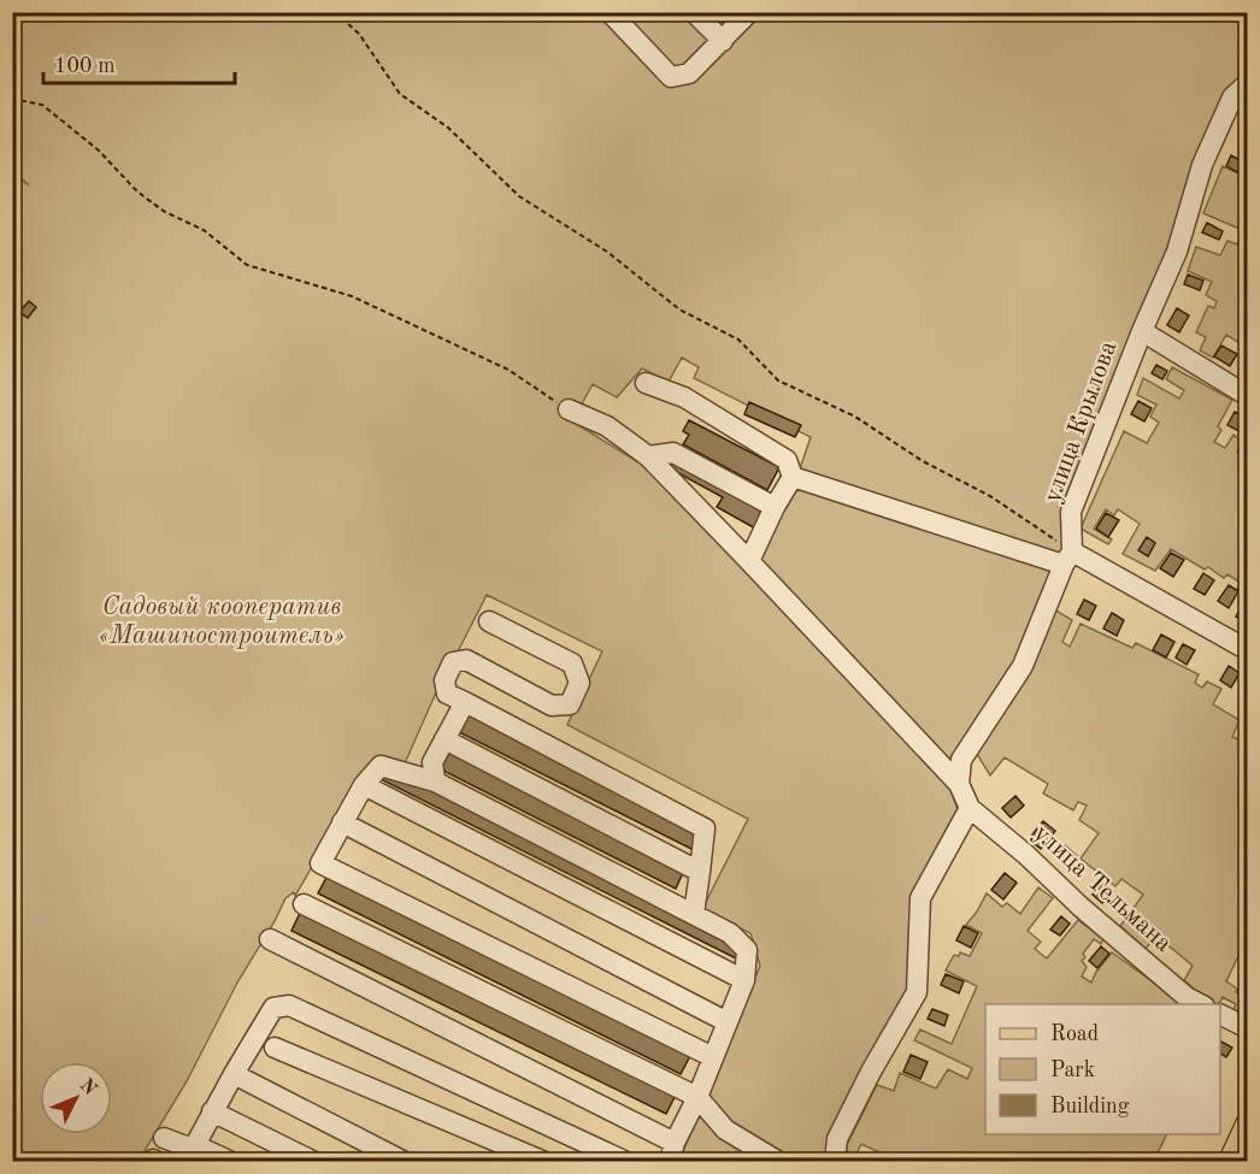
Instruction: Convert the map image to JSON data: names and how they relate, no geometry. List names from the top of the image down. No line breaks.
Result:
{"streets":{"street":["улица Крылова","улица Тельмана"]},"parks":["Садовый кооператив «Машиностроитель»"],"legend":["Road","Park","Building"],"scale_bar":"100 m","north":"top right"}
